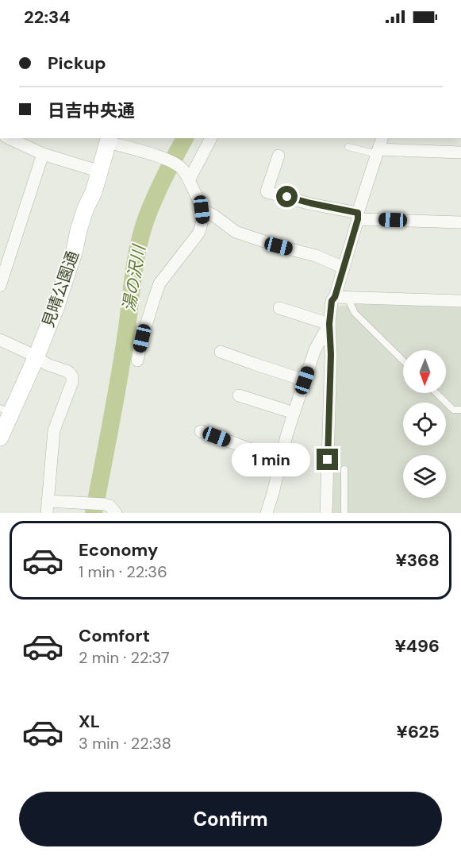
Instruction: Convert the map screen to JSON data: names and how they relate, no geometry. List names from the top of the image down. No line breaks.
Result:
{"streets":{"street":["見晴公園通"]},"water":["湯の沢川"],"north":"bottom","page":{"status":"22:34","banner":["Pickup","日吉中央通"],"bubble":"1 min","list":[{"name":"Economy","note":"1 min · 22:36","value":"¥368"},{"name":"Comfort","note":"2 min · 22:37","value":"¥496"},{"name":"XL","note":"3 min · 22:38","value":"¥625"}],"buttons":"Confirm"}}
